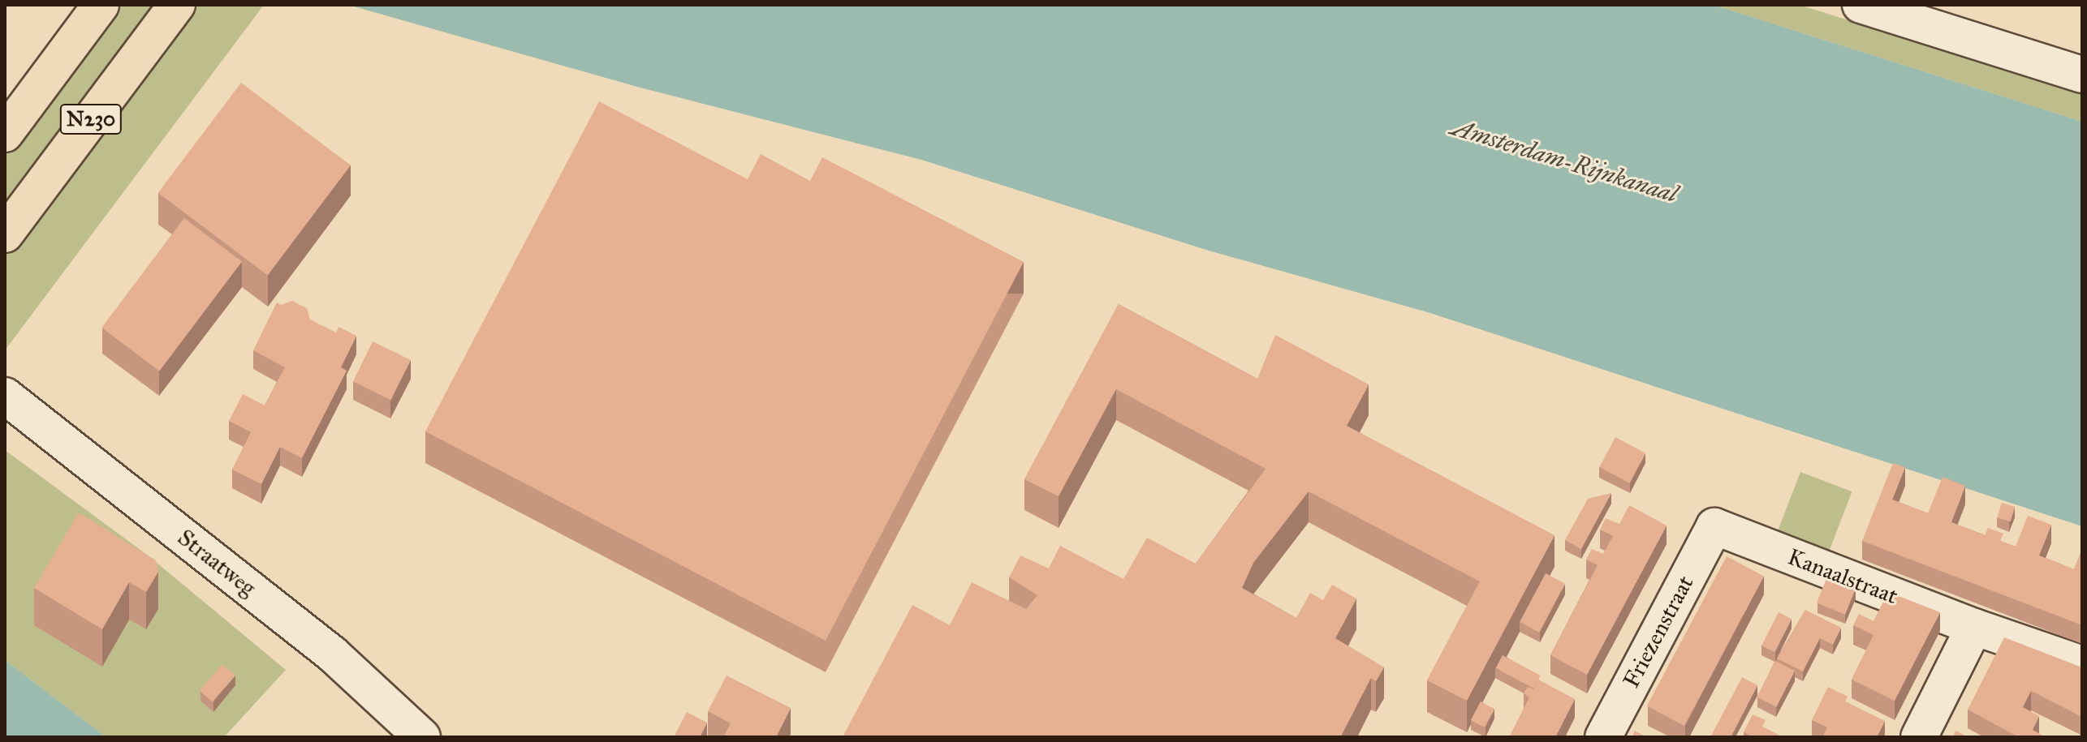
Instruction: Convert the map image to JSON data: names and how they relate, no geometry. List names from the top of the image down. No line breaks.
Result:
{"streets":{"main road":["N230"],"street":["Straatweg","Kanaalstraat","Friezenstraat"]},"crossings":[["Kanaalstraat","Friezenstraat"]],"water":["Amsterdam-Rijnkanaal"]}
